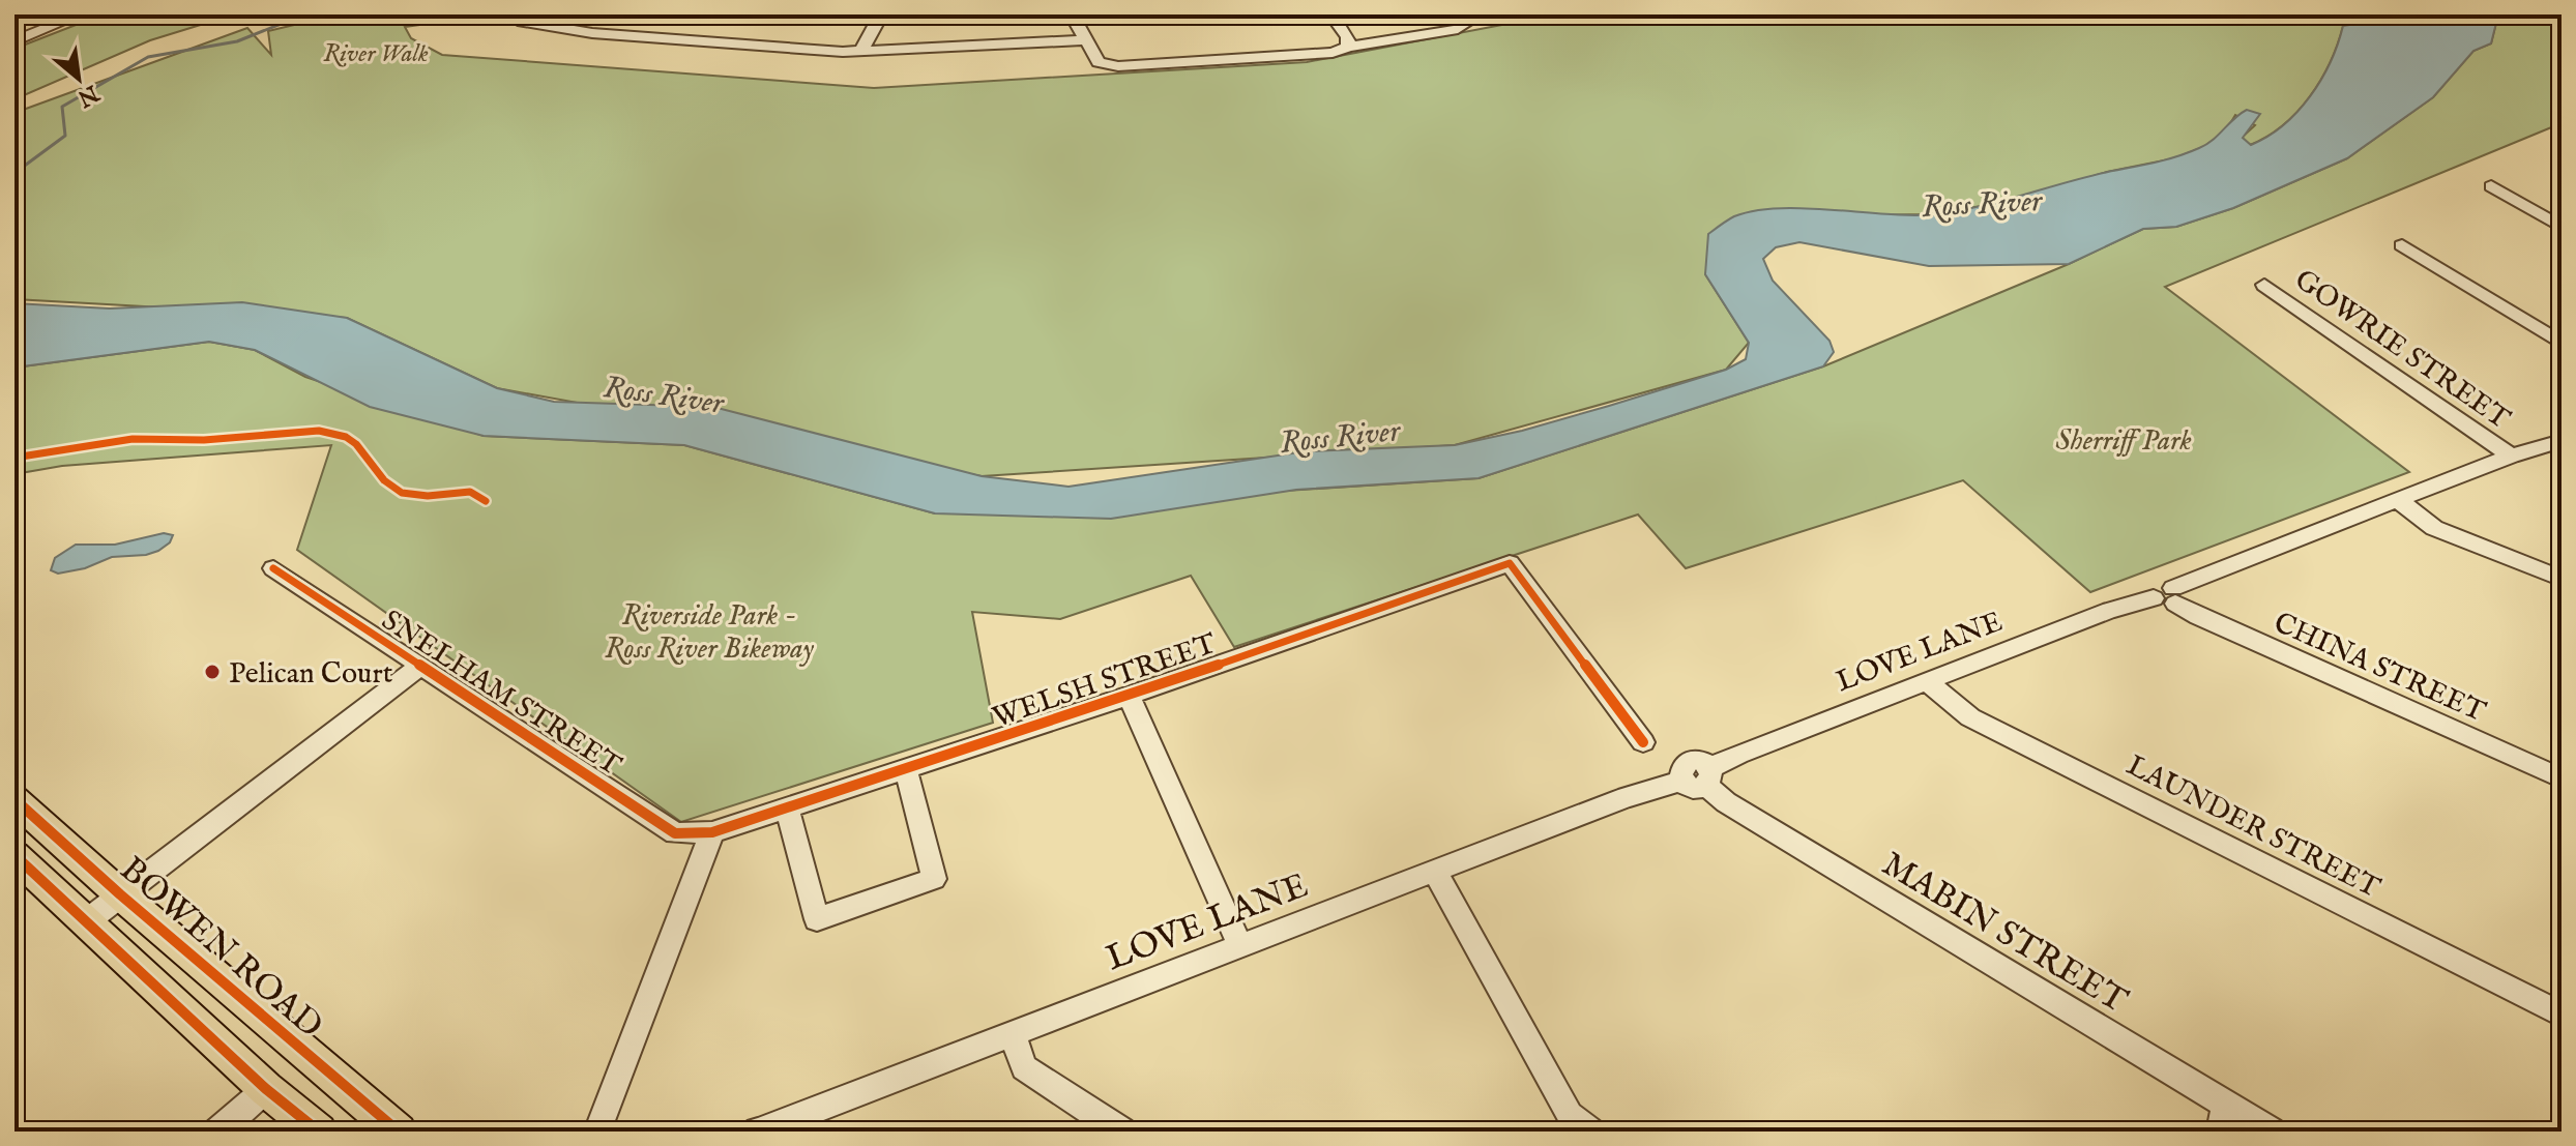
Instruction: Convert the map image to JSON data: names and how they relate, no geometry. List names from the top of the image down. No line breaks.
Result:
{"streets":{"main road":["BOWEN ROAD"],"street":["GOWRIE STREET","LOVE LANE","CHINA STREET","WELSH STREET","SNELHAM STREET","LAUNDER STREET","MABIN STREET"]},"crossings":[["GOWRIE STREET","LOVE LANE"],["LOVE LANE","CHINA STREET"],["LOVE LANE","LAUNDER STREET"],["LOVE LANE","MABIN STREET"],["WELSH STREET","SNELHAM STREET"]],"water":["Ross River"],"parks":["River Walk","Sherriff Park","Riverside Park - Ross River Bikeway"],"places":["Pelican Court"],"north":"bottom right"}
